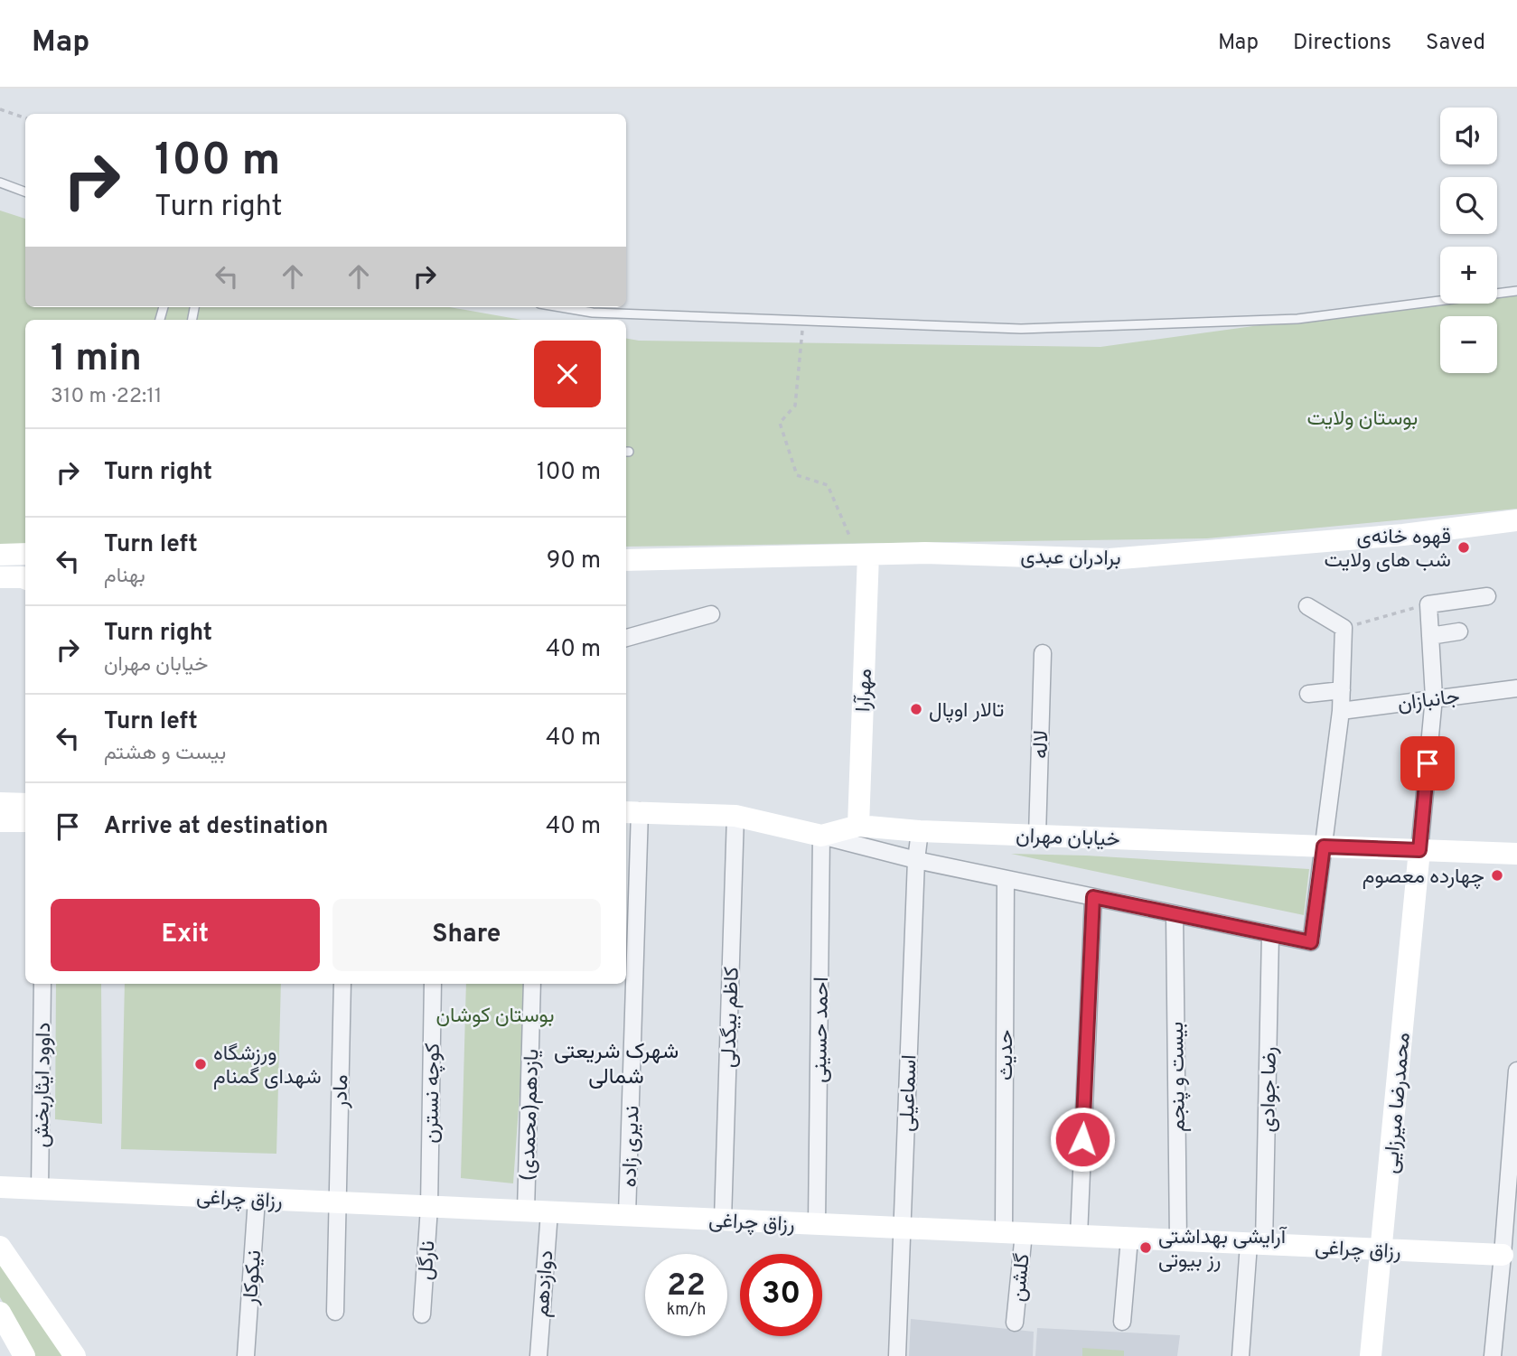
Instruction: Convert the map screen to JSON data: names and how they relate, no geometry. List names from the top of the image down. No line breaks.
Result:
{"streets":{"street":["برادران عبدی","مهرآرا","جانبازان","لاله","خیابان مهران","کاظم بیگدلی","احمد حسینی","حدیث","بیست و پنجم","داوود ایثاربخش","رضا جوادی","مادر","کوچه نسترن","اسماعیلی","محمدرضا میرزایی","یازدهم(محمدی)","ندیری زاده","رزاق چراغی","نارگل","نیکوکار","گلشن","دوازدهم"]},"crossings":[["برادران عبدی","مهرآرا"],["مهرآرا","خیابان مهران"],["لاله","خیابان مهران"],["خیابان مهران","کاظم بیگدلی"],["خیابان مهران","احمد حسینی"],["خیابان مهران","اسماعیلی"],["خیابان مهران","محمدرضا میرزایی"],["خیابان مهران","ندیری زاده"],["کاظم بیگدلی","رزاق چراغی"],["احمد حسینی","رزاق چراغی"],["حدیث","رزاق چراغی"],["حدیث","گلشن"],["بیست و پنجم","رزاق چراغی"],["داوود ایثاربخش","رزاق چراغی"],["رضا جوادی","رزاق چراغی"],["مادر","رزاق چراغی"],["کوچه نسترن","رزاق چراغی"],["کوچه نسترن","نارگل"],["اسماعیلی","رزاق چراغی"],["محمدرضا میرزایی","رزاق چراغی"],["یازدهم(محمدی)","رزاق چراغی"],["ندیری زاده","رزاق چراغی"],["رزاق چراغی","نارگل"],["رزاق چراغی","نیکوکار"],["رزاق چراغی","گلشن"],["رزاق چراغی","دوازدهم"]],"districts":["شهرک شریعتی شمالی"],"parks":["بوستان ولایت","بوستان کوشان"],"places":["قهوه خانه‌ی شب های ولایت","تالار اوپال","چهارده معصوم","ورزشگاه شهدای گمنام","آرایشی بهداشتی رز بیوتی"],"page":{"header":"Map","nav":["Map","Directions","Saved"],"map_buttons":["+","−"],"turn":["100 m","Turn right"],"heading":["1 min","310 m · 22:11"],"list":[{"name":"Turn right","value":"100 m"},{"name":"Turn left","note":"بهنام","value":"90 m"},{"name":"Turn right","note":"خیابان مهران","value":"40 m"},{"name":"Turn left","note":"بیست و هشتم","value":"40 m"},{"name":"Arrive at destination","value":"40 m"}],"buttons":["Exit","Share"],"speed":"22 km/h","limit":"30"}}
